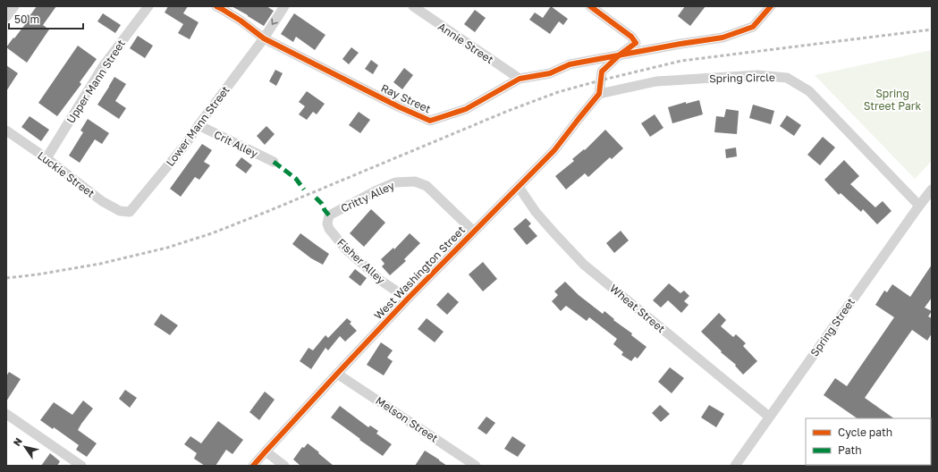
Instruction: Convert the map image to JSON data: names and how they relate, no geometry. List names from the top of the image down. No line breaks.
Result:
{"streets":{"street":["Annie Street","Spring Circle","Upper Mann Street","Ray Street","Lower Mann Street","Crit Alley","Luckie Street","Critty Alley","Fisher Alley","West Washington Street","Wheat Street","Spring Street","Melson Street"]},"crossings":[["Annie Street","Ray Street"],["Spring Circle","West Washington Street"],["Spring Circle","Spring Street"],["Upper Mann Street","Luckie Street"],["Ray Street","Lower Mann Street"],["Lower Mann Street","Crit Alley"],["Lower Mann Street","Luckie Street"],["Critty Alley","Fisher Alley"],["Critty Alley","West Washington Street"],["Fisher Alley","West Washington Street"],["West Washington Street","Wheat Street"],["West Washington Street","Melson Street"],["Wheat Street","Spring Street"]],"parks":["Spring Street Park"],"legend":["Cycle path","Path"],"scale_bar":"50 m","north":"top left"}
